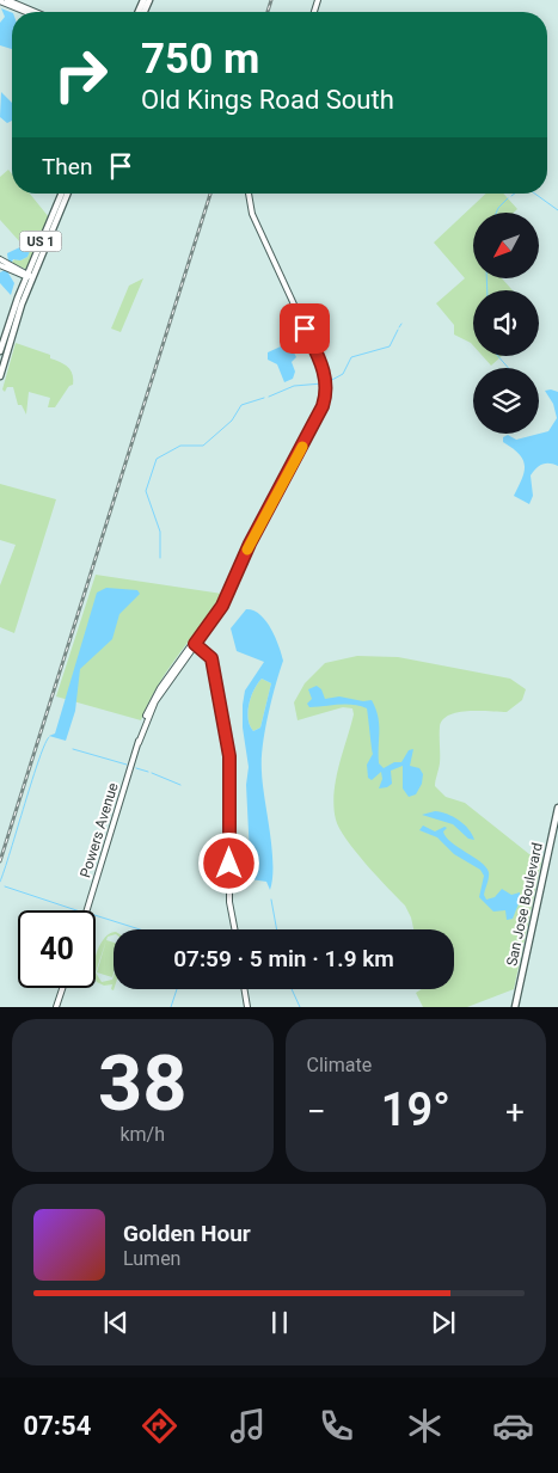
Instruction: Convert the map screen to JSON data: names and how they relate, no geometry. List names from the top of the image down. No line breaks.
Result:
{"streets":{"main road":["US 1","San Jose Boulevard"],"street":["Powers Avenue"]},"north":"bottom left","page":{"turn":["750 m","Old Kings Road South"],"then":"Then","limit":"40","trip":"07:59 · 5 min · 1.9 km","tile":[["38","km/h"],"Climate"],"heat":["−","19°","+"],"song":["Golden Hour","Lumen"],"tabs":"07:54"}}
